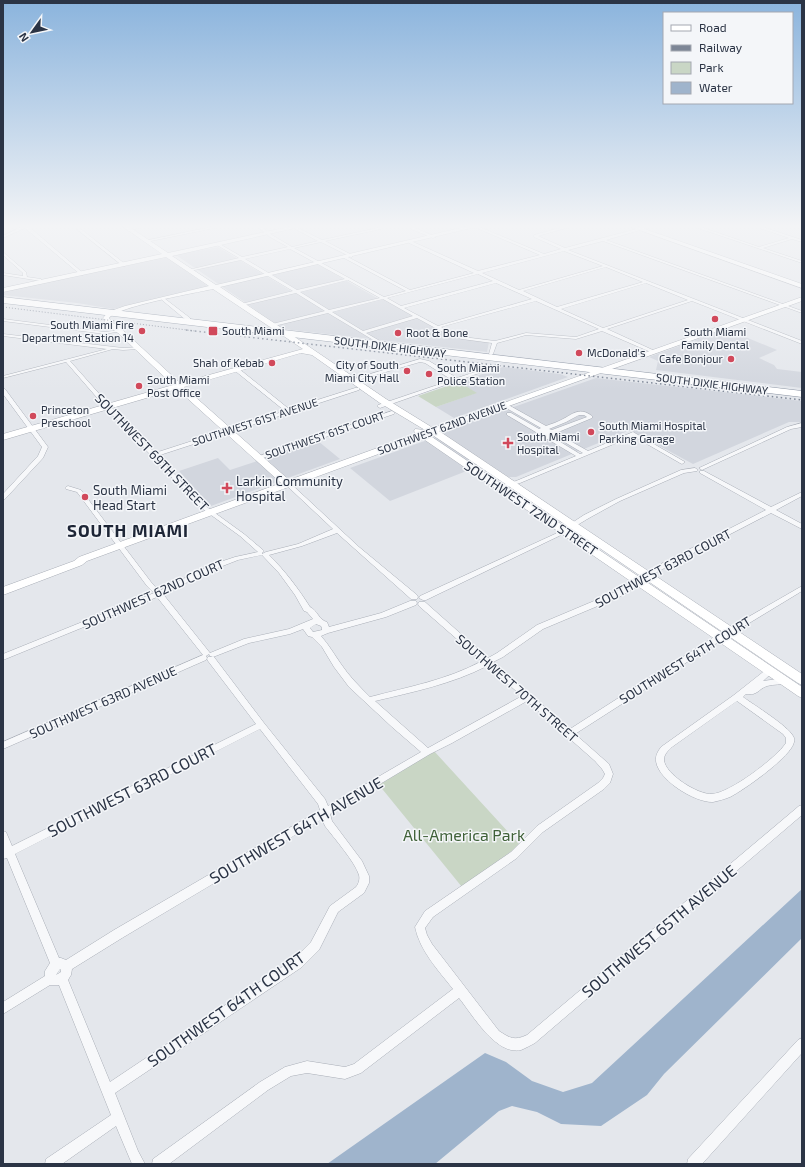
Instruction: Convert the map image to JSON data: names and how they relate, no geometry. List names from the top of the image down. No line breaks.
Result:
{"streets":{"highway":["SOUTH DIXIE HIGHWAY"],"street":["SOUTHWEST 61ST AVENUE","SOUTHWEST 62ND AVENUE","SOUTHWEST 61ST COURT","SOUTHWEST 69TH STREET","SOUTHWEST 72ND STREET","SOUTHWEST 63RD COURT","SOUTHWEST 62ND COURT","SOUTHWEST 64TH COURT","SOUTHWEST 70TH STREET","SOUTHWEST 63RD AVENUE","SOUTHWEST 64TH AVENUE","SOUTHWEST 65TH AVENUE"]},"crossings":[["SOUTH DIXIE HIGHWAY","SOUTHWEST 62ND AVENUE"],["SOUTH DIXIE HIGHWAY","SOUTHWEST 72ND STREET"],["SOUTHWEST 61ST AVENUE","SOUTHWEST 69TH STREET"],["SOUTHWEST 61ST AVENUE","SOUTHWEST 72ND STREET"],["SOUTHWEST 62ND AVENUE","SOUTHWEST 69TH STREET"],["SOUTHWEST 62ND AVENUE","SOUTHWEST 72ND STREET"],["SOUTHWEST 61ST COURT","SOUTHWEST 72ND STREET"],["SOUTHWEST 69TH STREET","SOUTHWEST 62ND COURT"],["SOUTHWEST 69TH STREET","SOUTHWEST 63RD AVENUE"],["SOUTHWEST 72ND STREET","SOUTHWEST 63RD COURT"],["SOUTHWEST 72ND STREET","SOUTHWEST 64TH COURT"],["SOUTHWEST 63RD COURT","SOUTHWEST 70TH STREET"],["SOUTHWEST 64TH COURT","SOUTHWEST 70TH STREET"],["SOUTHWEST 64TH COURT","SOUTHWEST 64TH AVENUE"],["SOUTHWEST 70TH STREET","SOUTHWEST 64TH AVENUE"],["SOUTHWEST 70TH STREET","SOUTHWEST 65TH AVENUE"]],"districts":["SOUTH MIAMI"],"parks":["All-America Park"],"places":{"other":["South Miami Family Dental","South Miami Fire Department Station 14","Root & Bone","McDonald's","Cafe Bonjour","Shah of Kebab","City of South Miami City Hall","South Miami Police Station","South Miami Post Office","Princeton Preschool","South Miami Hospital Parking Garage","South Miami Head Start"],"transit":["South Miami"],"health":["South Miami Hospital","Larkin Community Hospital"]},"legend":["Road","Railway","Park","Water"],"north":"bottom left"}
